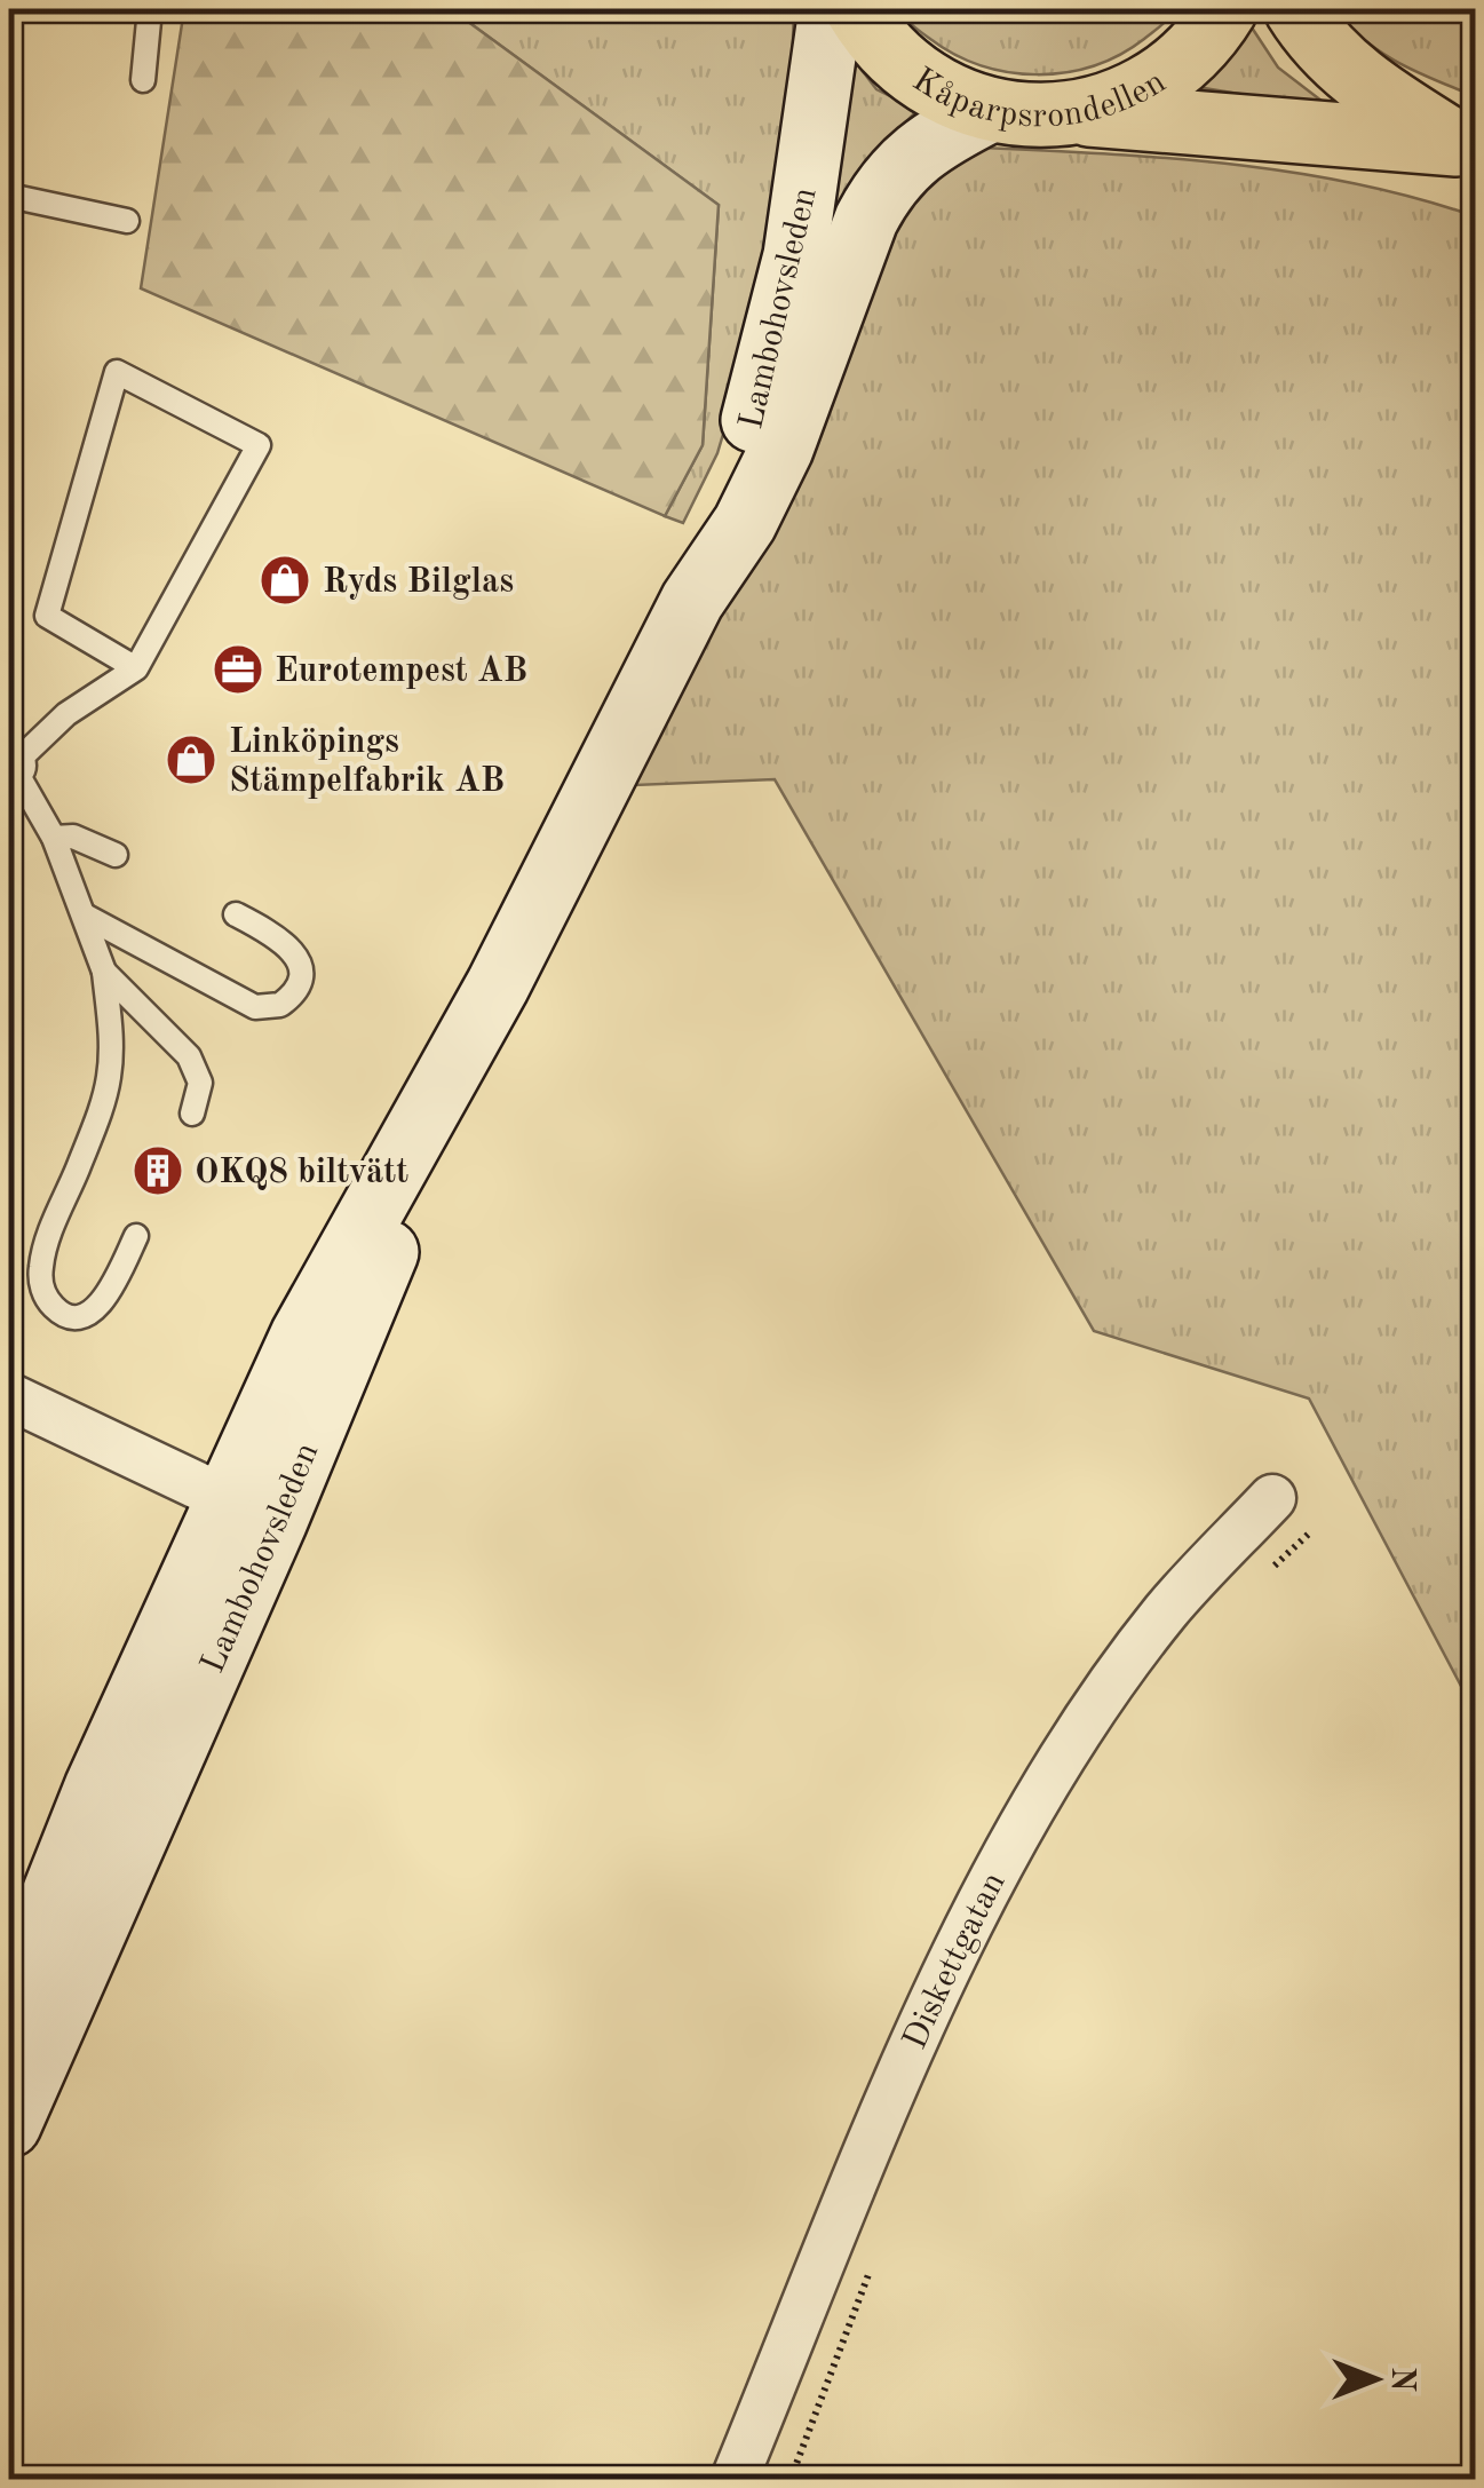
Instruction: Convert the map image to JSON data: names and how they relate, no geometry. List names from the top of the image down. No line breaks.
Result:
{"streets":{"main road":["Kåparpsrondellen","Lambohovsleden"],"street":["Diskettgatan"]},"crossings":[["Kåparpsrondellen","Lambohovsleden"]],"places":{"shop":["Ryds Bilglas","Linköpings Stämpelfabrik AB"],"office":["Eurotempest AB"],"building":["OKQ8 biltvätt"]},"north":"right"}
